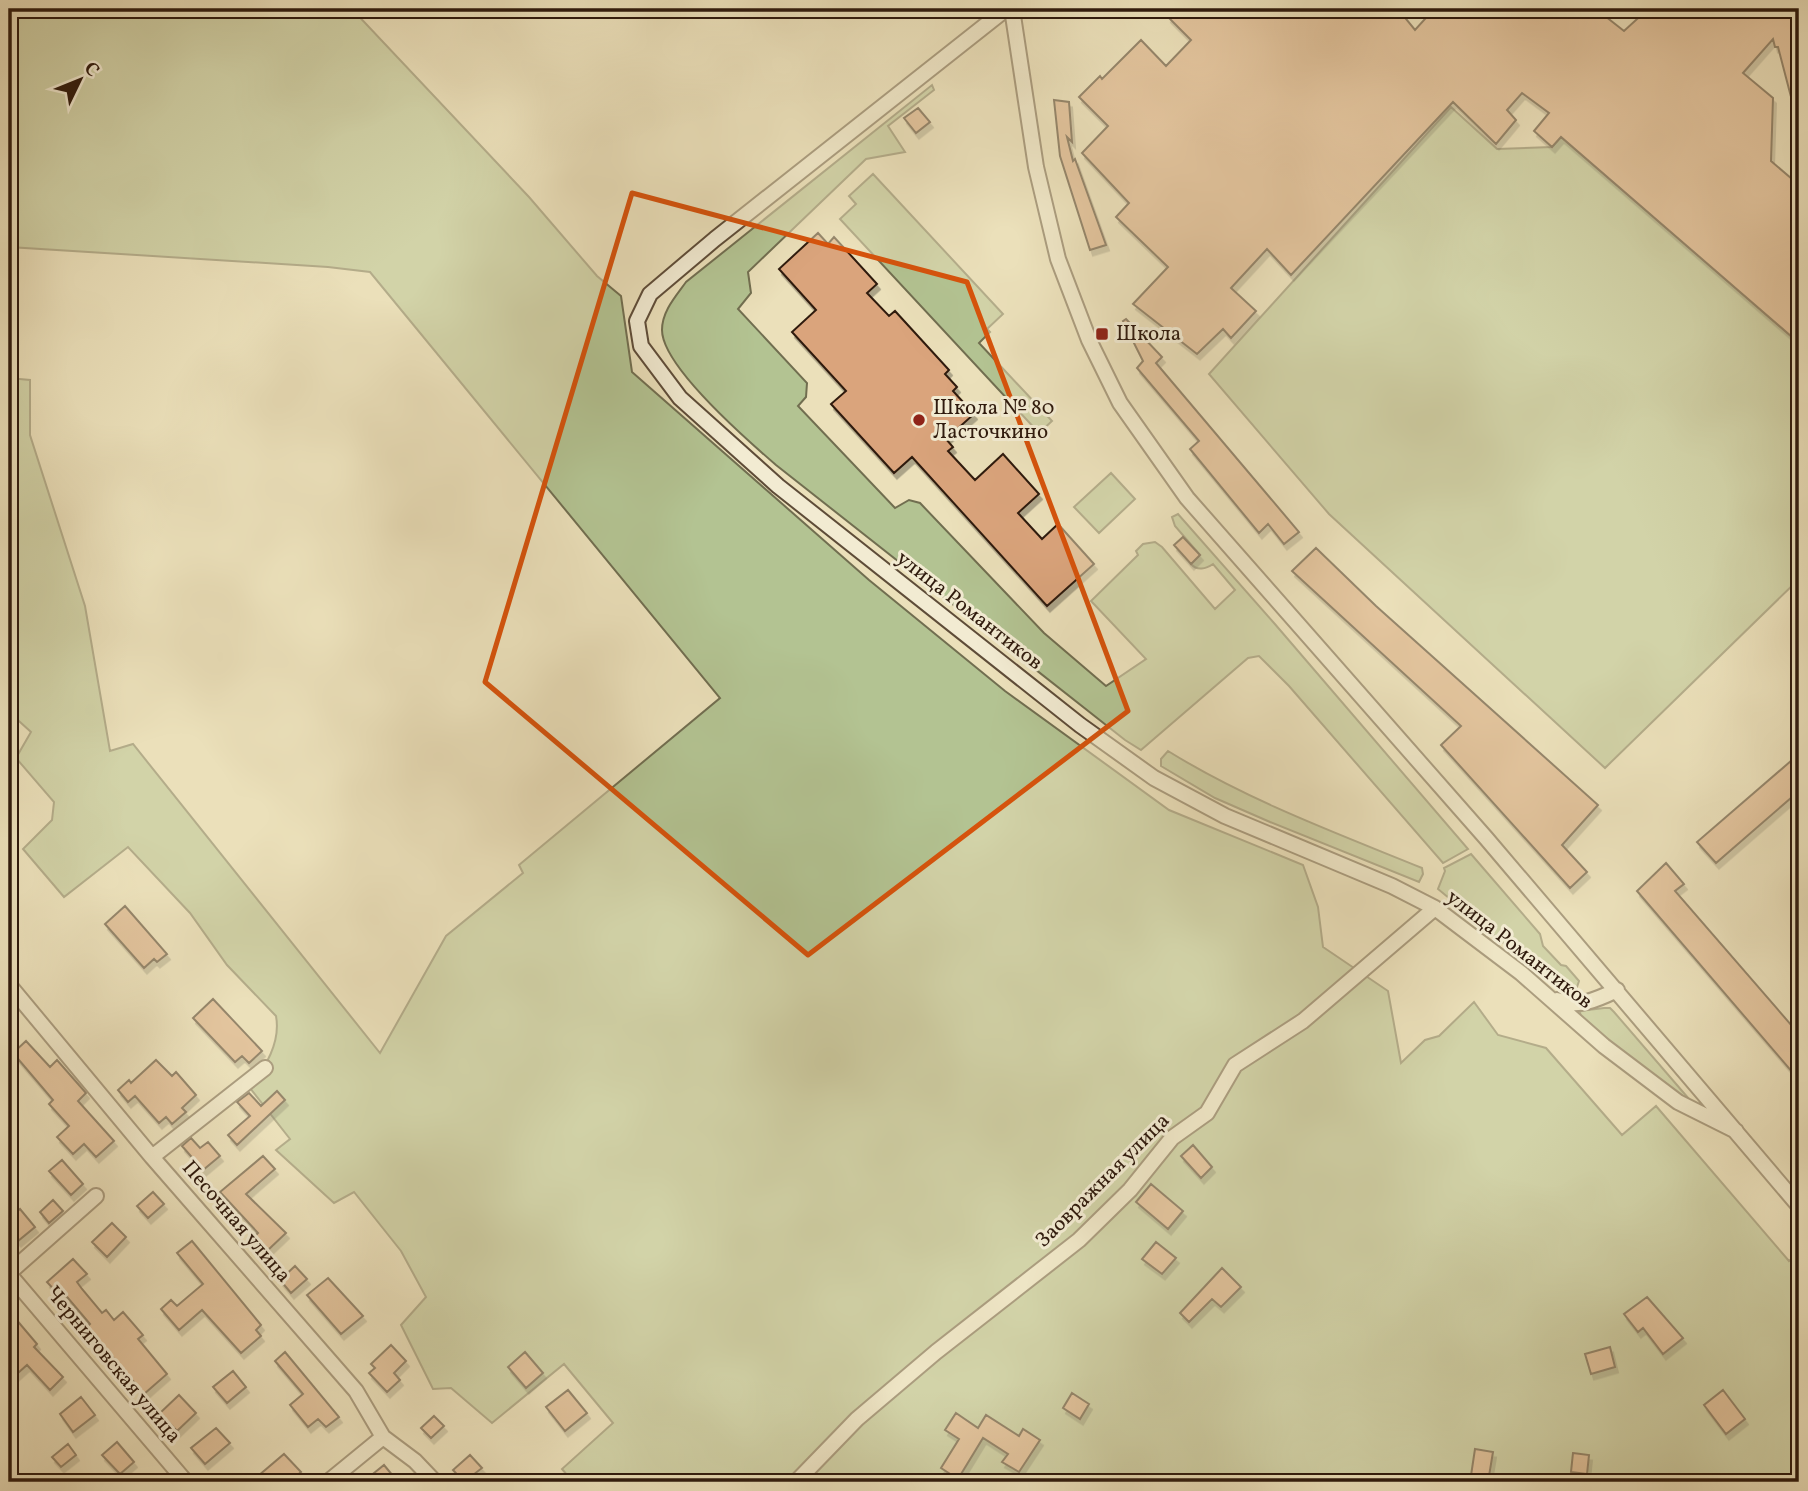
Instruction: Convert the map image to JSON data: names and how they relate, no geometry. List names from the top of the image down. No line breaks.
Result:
{"streets":{"street":["улица Романтиков","Заовражная улица","Песочная улица","Черниговская улица"]},"crossings":[["улица Романтиков","Заовражная улица"]],"places":{"transit":["Школа"],"other":["Школа № 80 Ласточкино"]},"north":"top right"}
